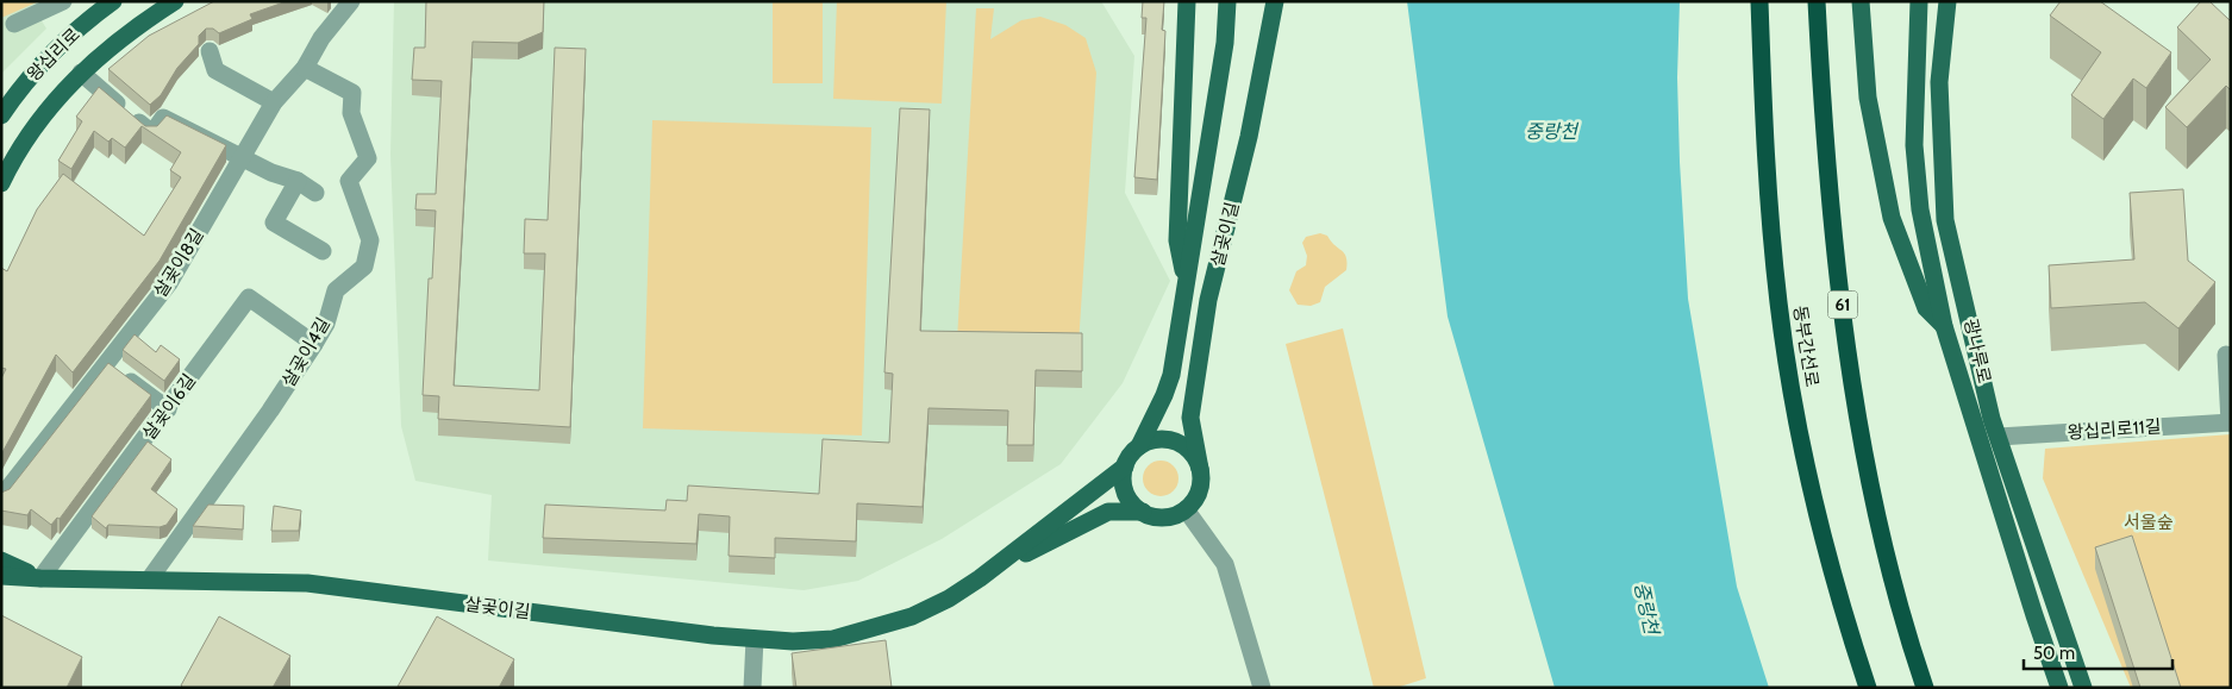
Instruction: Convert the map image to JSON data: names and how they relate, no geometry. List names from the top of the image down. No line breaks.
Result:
{"streets":{"highway":["61","동부간선로"],"main road":["왕십리로","살곶이길","광나루로"],"street":["살곶이8길","살곶이4길","살곶이6길","왕십리로11길"]},"crossings":[["왕십리로","살곶이8길"],["살곶이길","살곶이4길"],["살곶이길","살곶이6길"],["살곶이8길","살곶이4길"],["광나루로","왕십리로11길"],["살곶이4길","살곶이6길"]],"water":["중랑천"],"parks":["서울숲"],"scale_bar":"50 m"}
